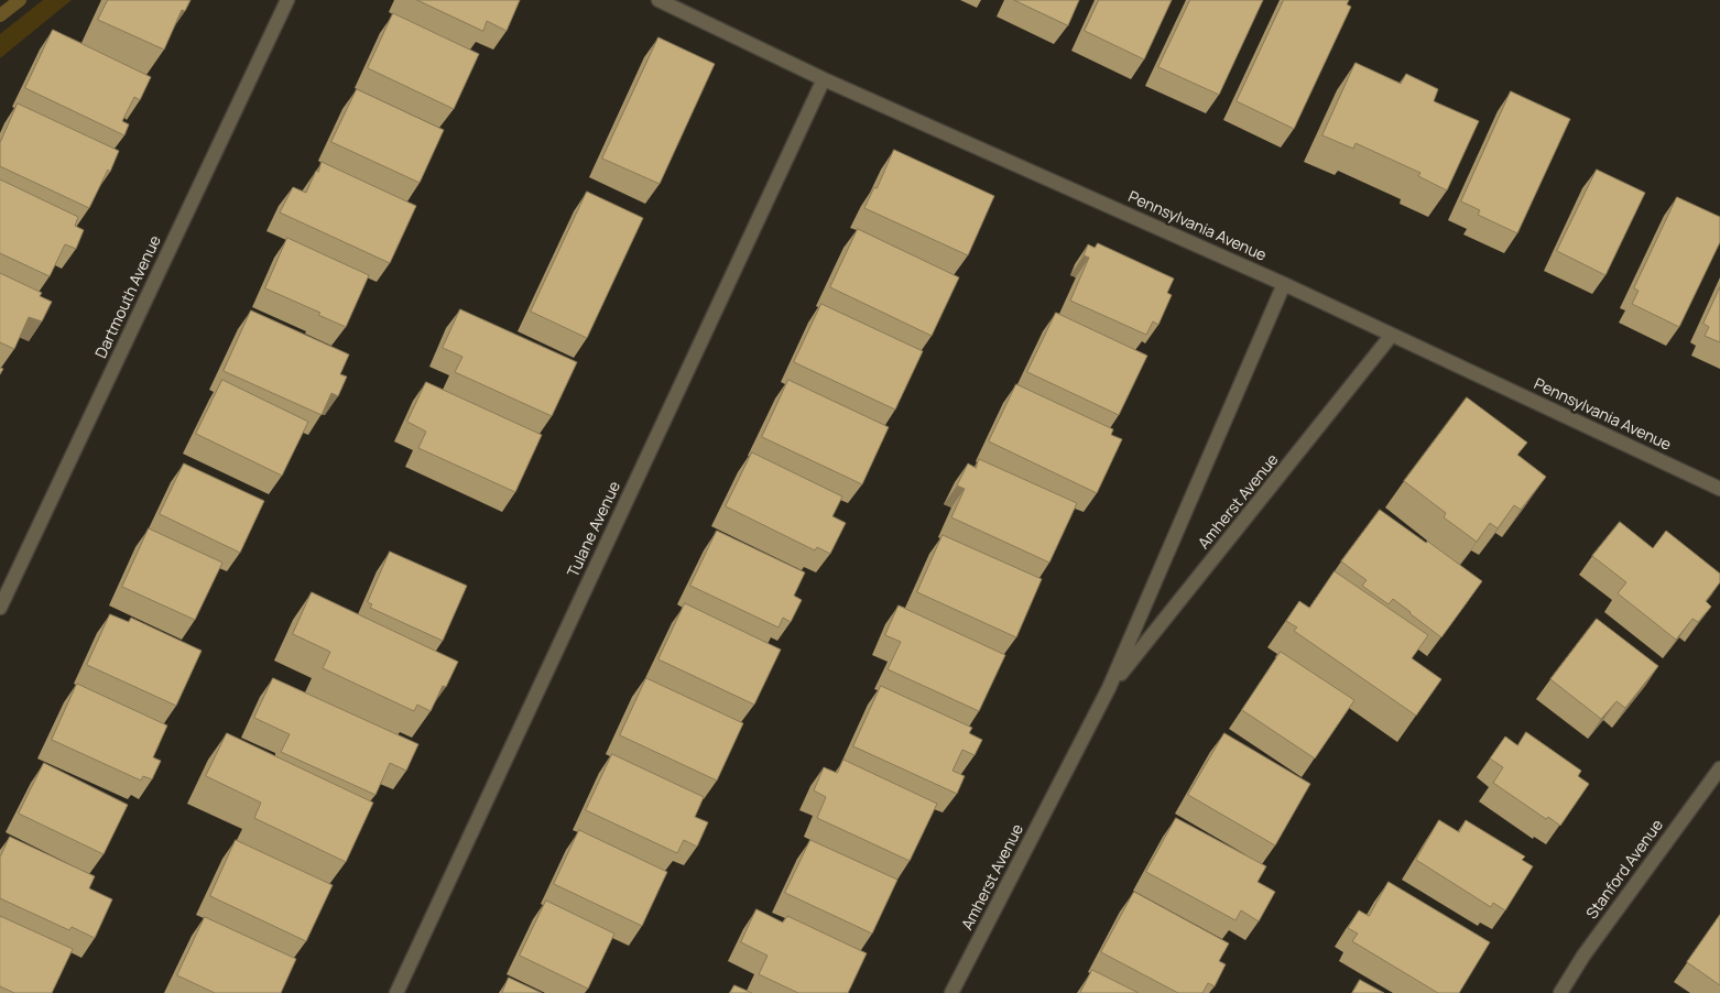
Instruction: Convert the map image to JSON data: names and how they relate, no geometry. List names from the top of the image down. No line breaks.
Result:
{"streets":{"street":["Pennsylvania Avenue","Dartmouth Avenue","Amherst Avenue","Tulane Avenue","Stanford Avenue"]},"crossings":[["Pennsylvania Avenue","Amherst Avenue"],["Pennsylvania Avenue","Tulane Avenue"]]}
